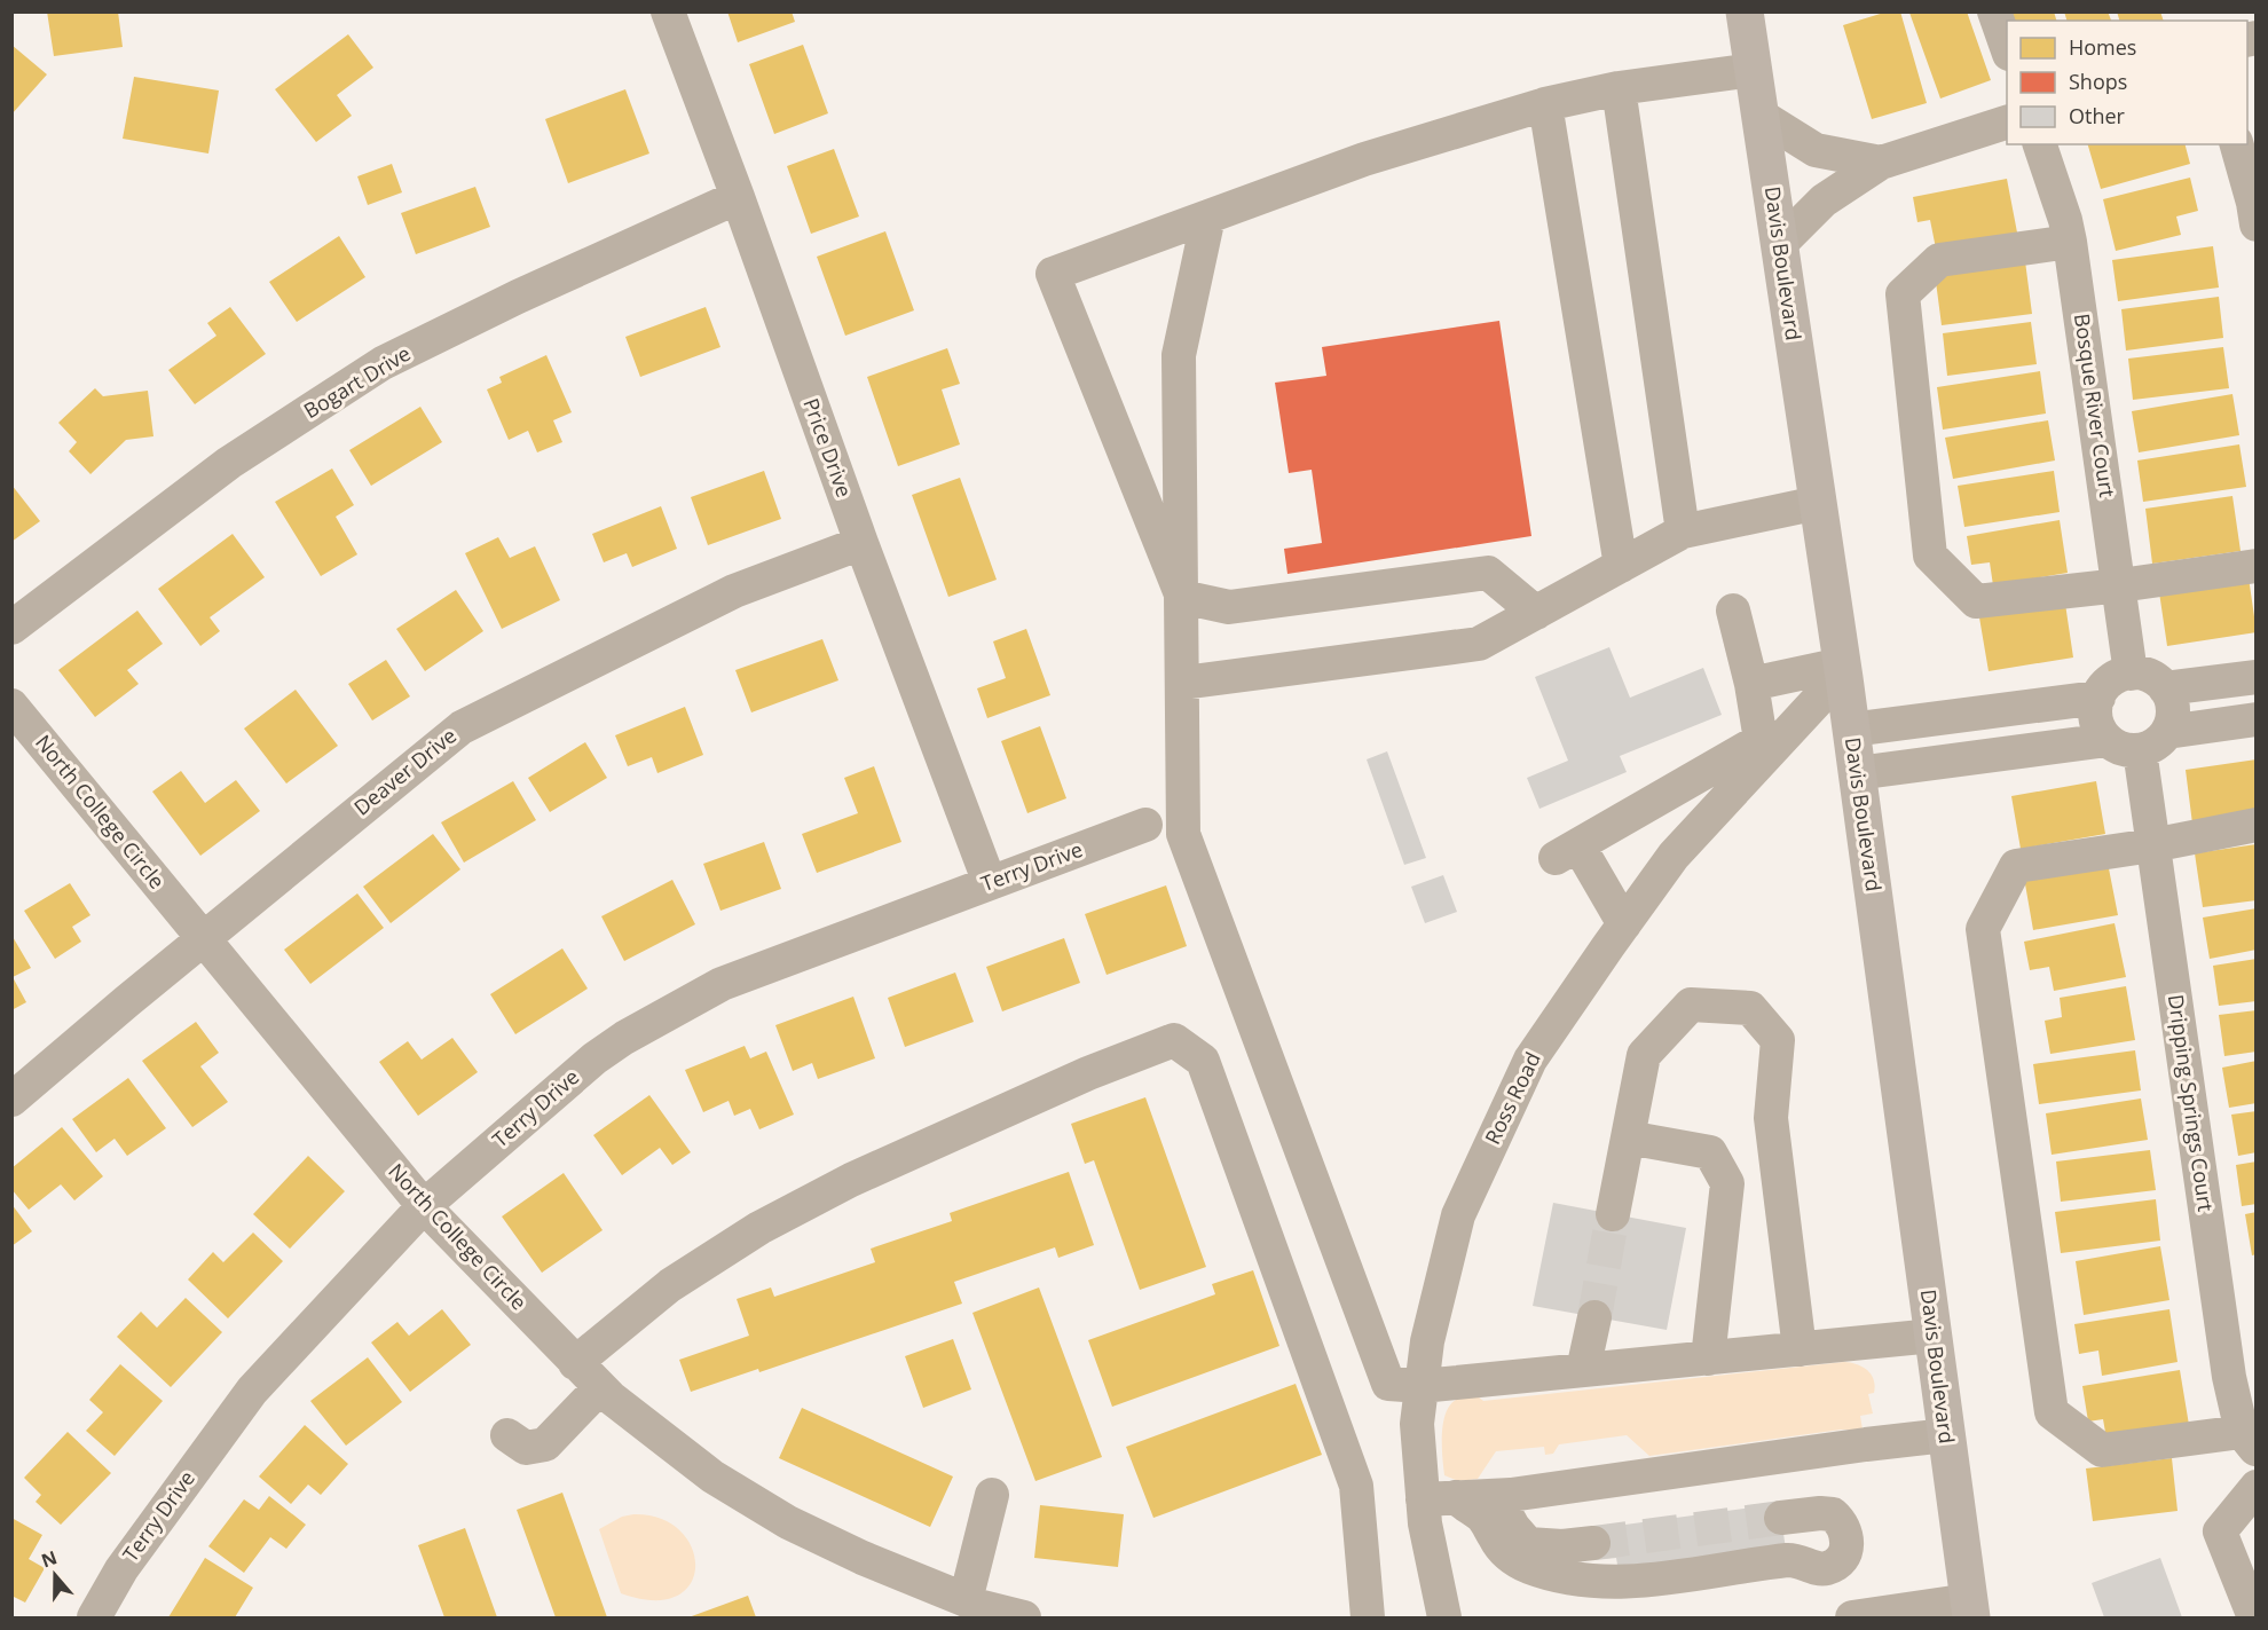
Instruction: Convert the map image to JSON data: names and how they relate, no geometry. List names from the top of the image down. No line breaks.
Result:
{"streets":{"main road":["Davis Boulevard"],"street":["Bogart Drive","Bosque River Court","Price Drive","Deaver Drive","North College Circle","Terry Drive","Ross Road","Dripping Springs Court"]},"crossings":[["Davis Boulevard","Ross Road"],["Bogart Drive","Price Drive"],["Bosque River Court","Dripping Springs Court"],["Price Drive","Deaver Drive"],["Price Drive","Terry Drive"],["Deaver Drive","North College Circle"],["North College Circle","Terry Drive"]],"legend":["Homes","Shops","Other"],"north":"top"}
